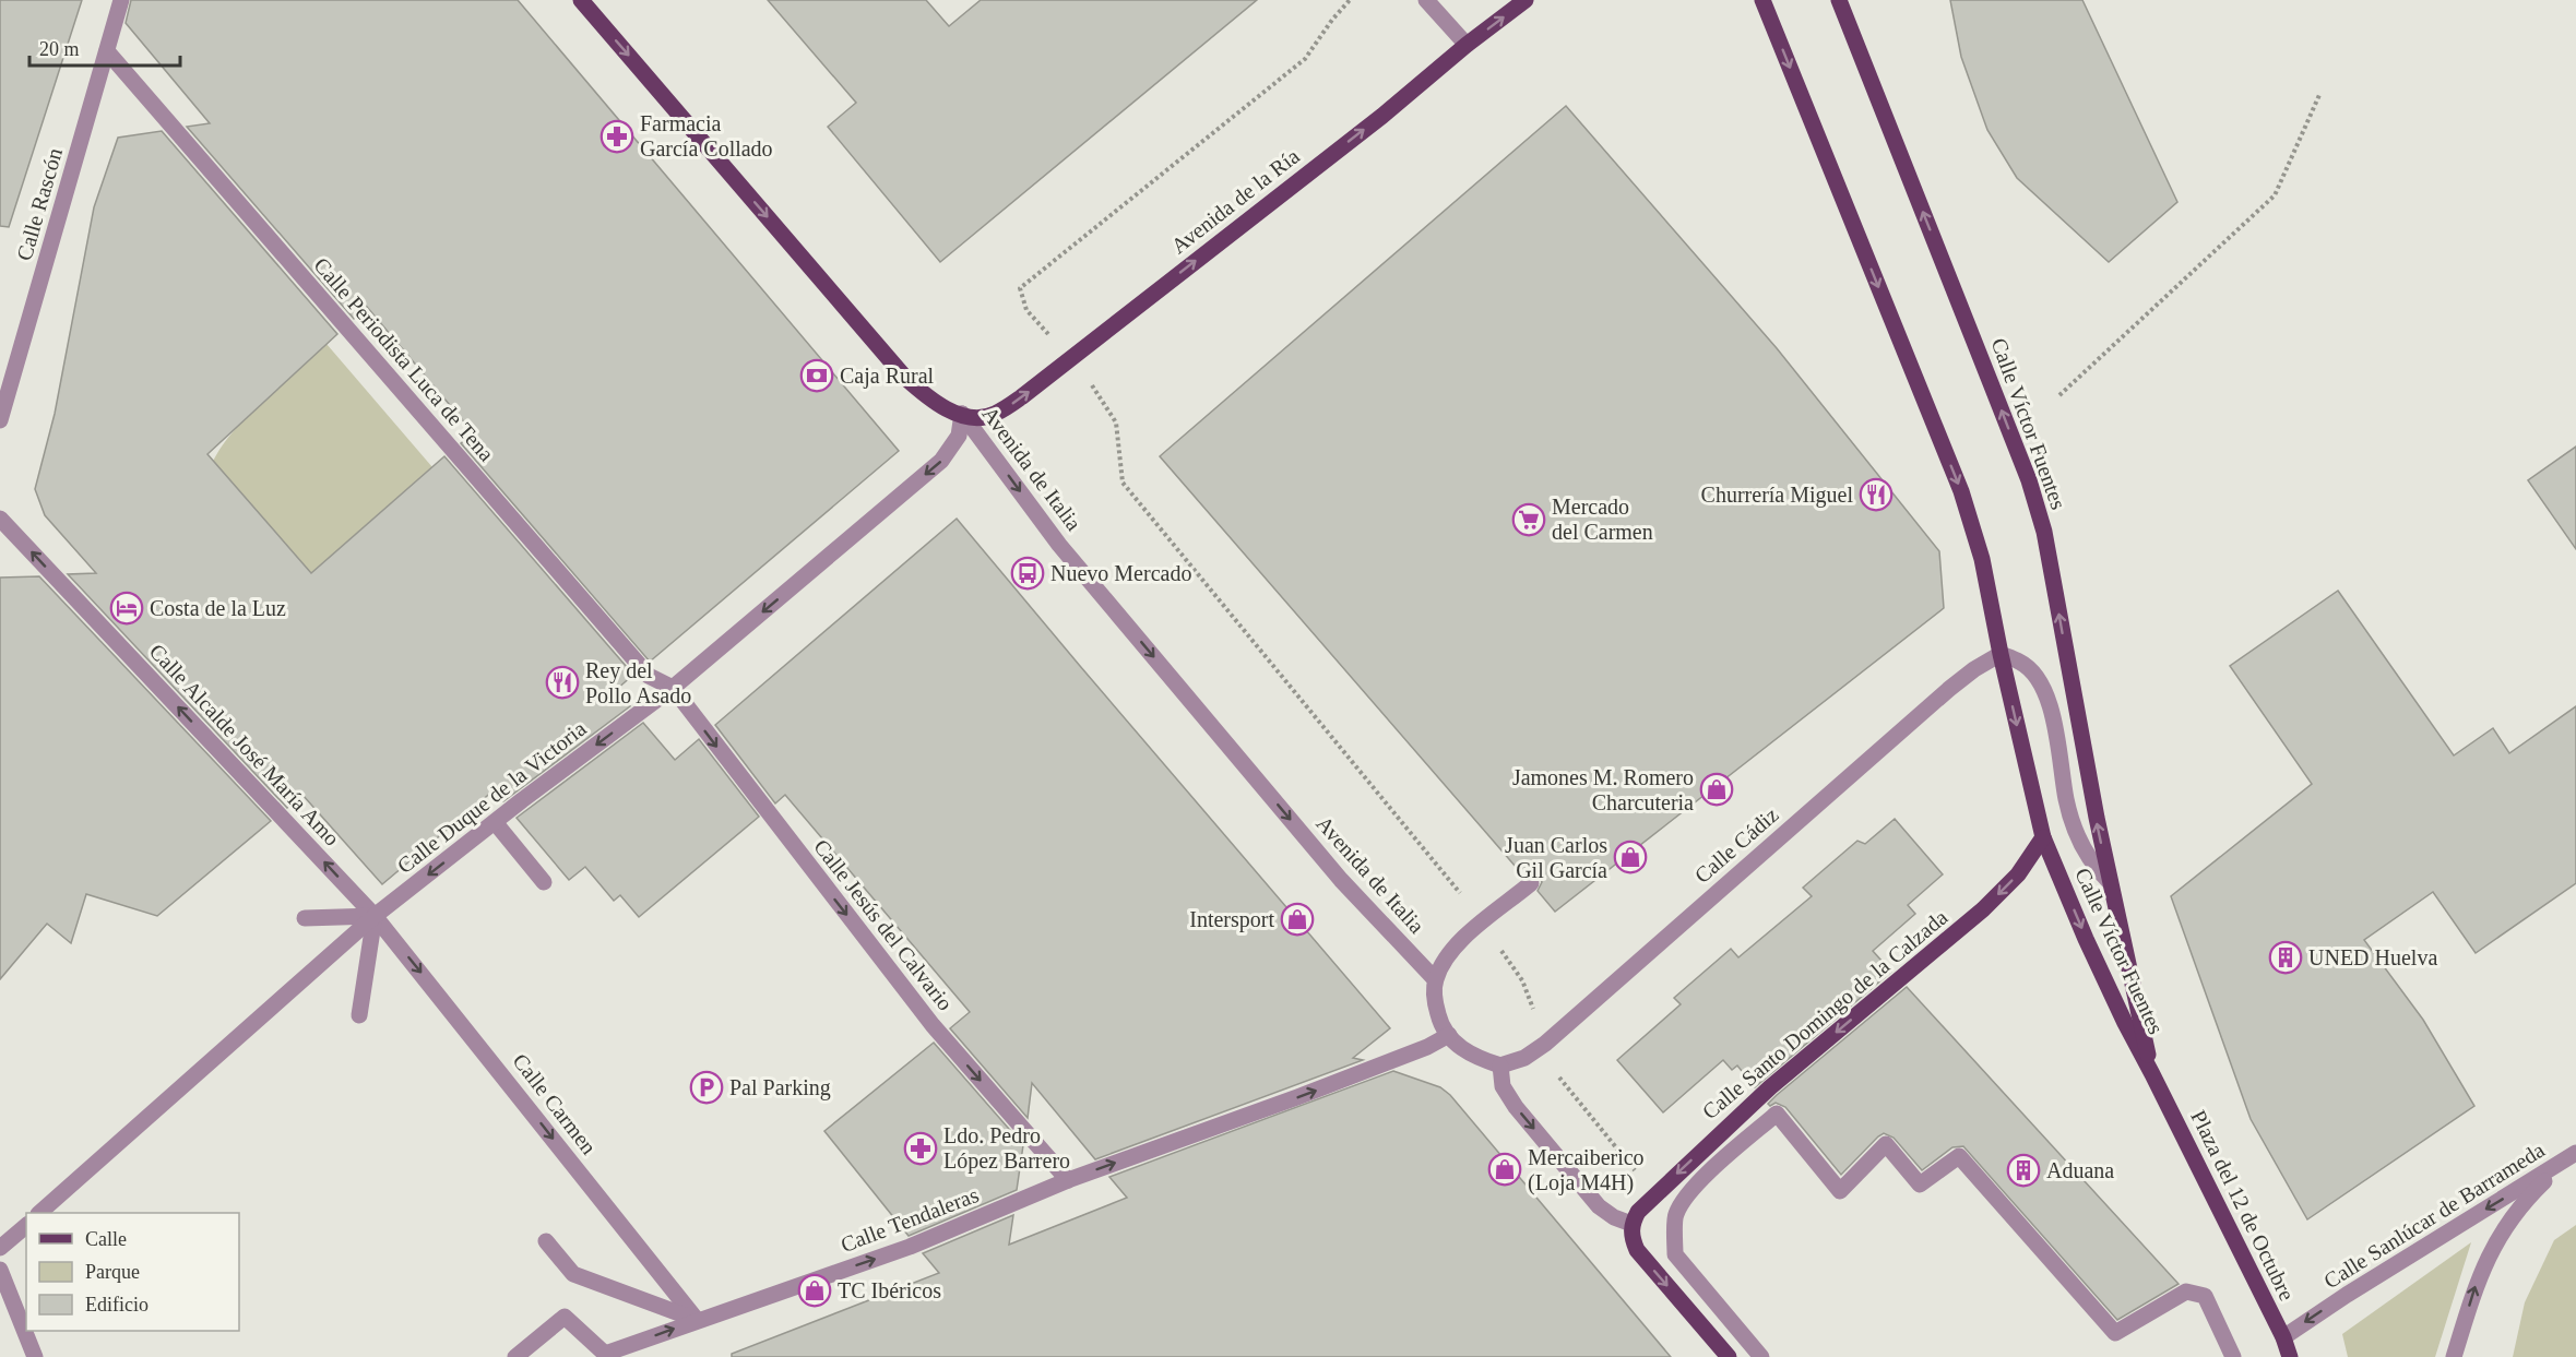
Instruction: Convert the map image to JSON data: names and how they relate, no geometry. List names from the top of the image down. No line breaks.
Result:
{"streets":{"main road":["Avenida de la Ría","Calle Víctor Fuentes","Avenida de Italia","Calle Santo Domingo de la Calzada","Plaza del 12 de Octubre"],"street":["Calle Rascón","Calle Periodista Luca de Tena","Calle Alcalde José María Amo","Calle Duque de la Victoria","Calle Cádiz","Calle Jesús del Calvario","Calle Carmen","Calle Sanlúcar de Barrameda","Calle Tendaleras"]},"crossings":[["Avenida de la Ría","Avenida de Italia"],["Avenida de la Ría","Calle Duque de la Victoria"],["Calle Rascón","Calle Periodista Luca de Tena"],["Calle Periodista Luca de Tena","Calle Duque de la Victoria"],["Calle Periodista Luca de Tena","Calle Jesús del Calvario"],["Calle Víctor Fuentes","Calle Cádiz"],["Calle Víctor Fuentes","Calle Santo Domingo de la Calzada"],["Calle Víctor Fuentes","Plaza del 12 de Octubre"],["Avenida de Italia","Calle Duque de la Victoria"],["Calle Alcalde José María Amo","Calle Duque de la Victoria"],["Calle Alcalde José María Amo","Calle Carmen"],["Calle Duque de la Victoria","Calle Jesús del Calvario"],["Calle Duque de la Victoria","Calle Carmen"],["Calle Jesús del Calvario","Calle Tendaleras"],["Calle Carmen","Calle Tendaleras"],["Plaza del 12 de Octubre","Calle Sanlúcar de Barrameda"]],"one_way":["Avenida de la Ría","Avenida de Italia","Calle Alcalde José María Amo","Calle Duque de la Victoria","Calle Jesús del Calvario","Calle Santo Domingo de la Calzada","Calle Carmen","Calle Sanlúcar de Barrameda","Calle Tendaleras"],"places":{"pharmacy":["Farmacia García Collado","Ldo. Pedro López Barrero"],"bank":["Caja Rural"],"restaurant":["Churrería Miguel","Rey del Pollo Asado"],"supermarket":["Mercado del Carmen"],"bus stop":["Nuevo Mercado"],"hotel":["Costa de la Luz"],"shop":["Jamones M. Romero Charcuteria","Juan Carlos Gil García","Intersport","Mercaiberico (Loja M4H)","TC Ibéricos"],"building":["UNED Huelva","Aduana"],"parking":["Pal Parking"]},"legend":["Calle","Parque","Edificio"],"scale_bar":"20 m"}
